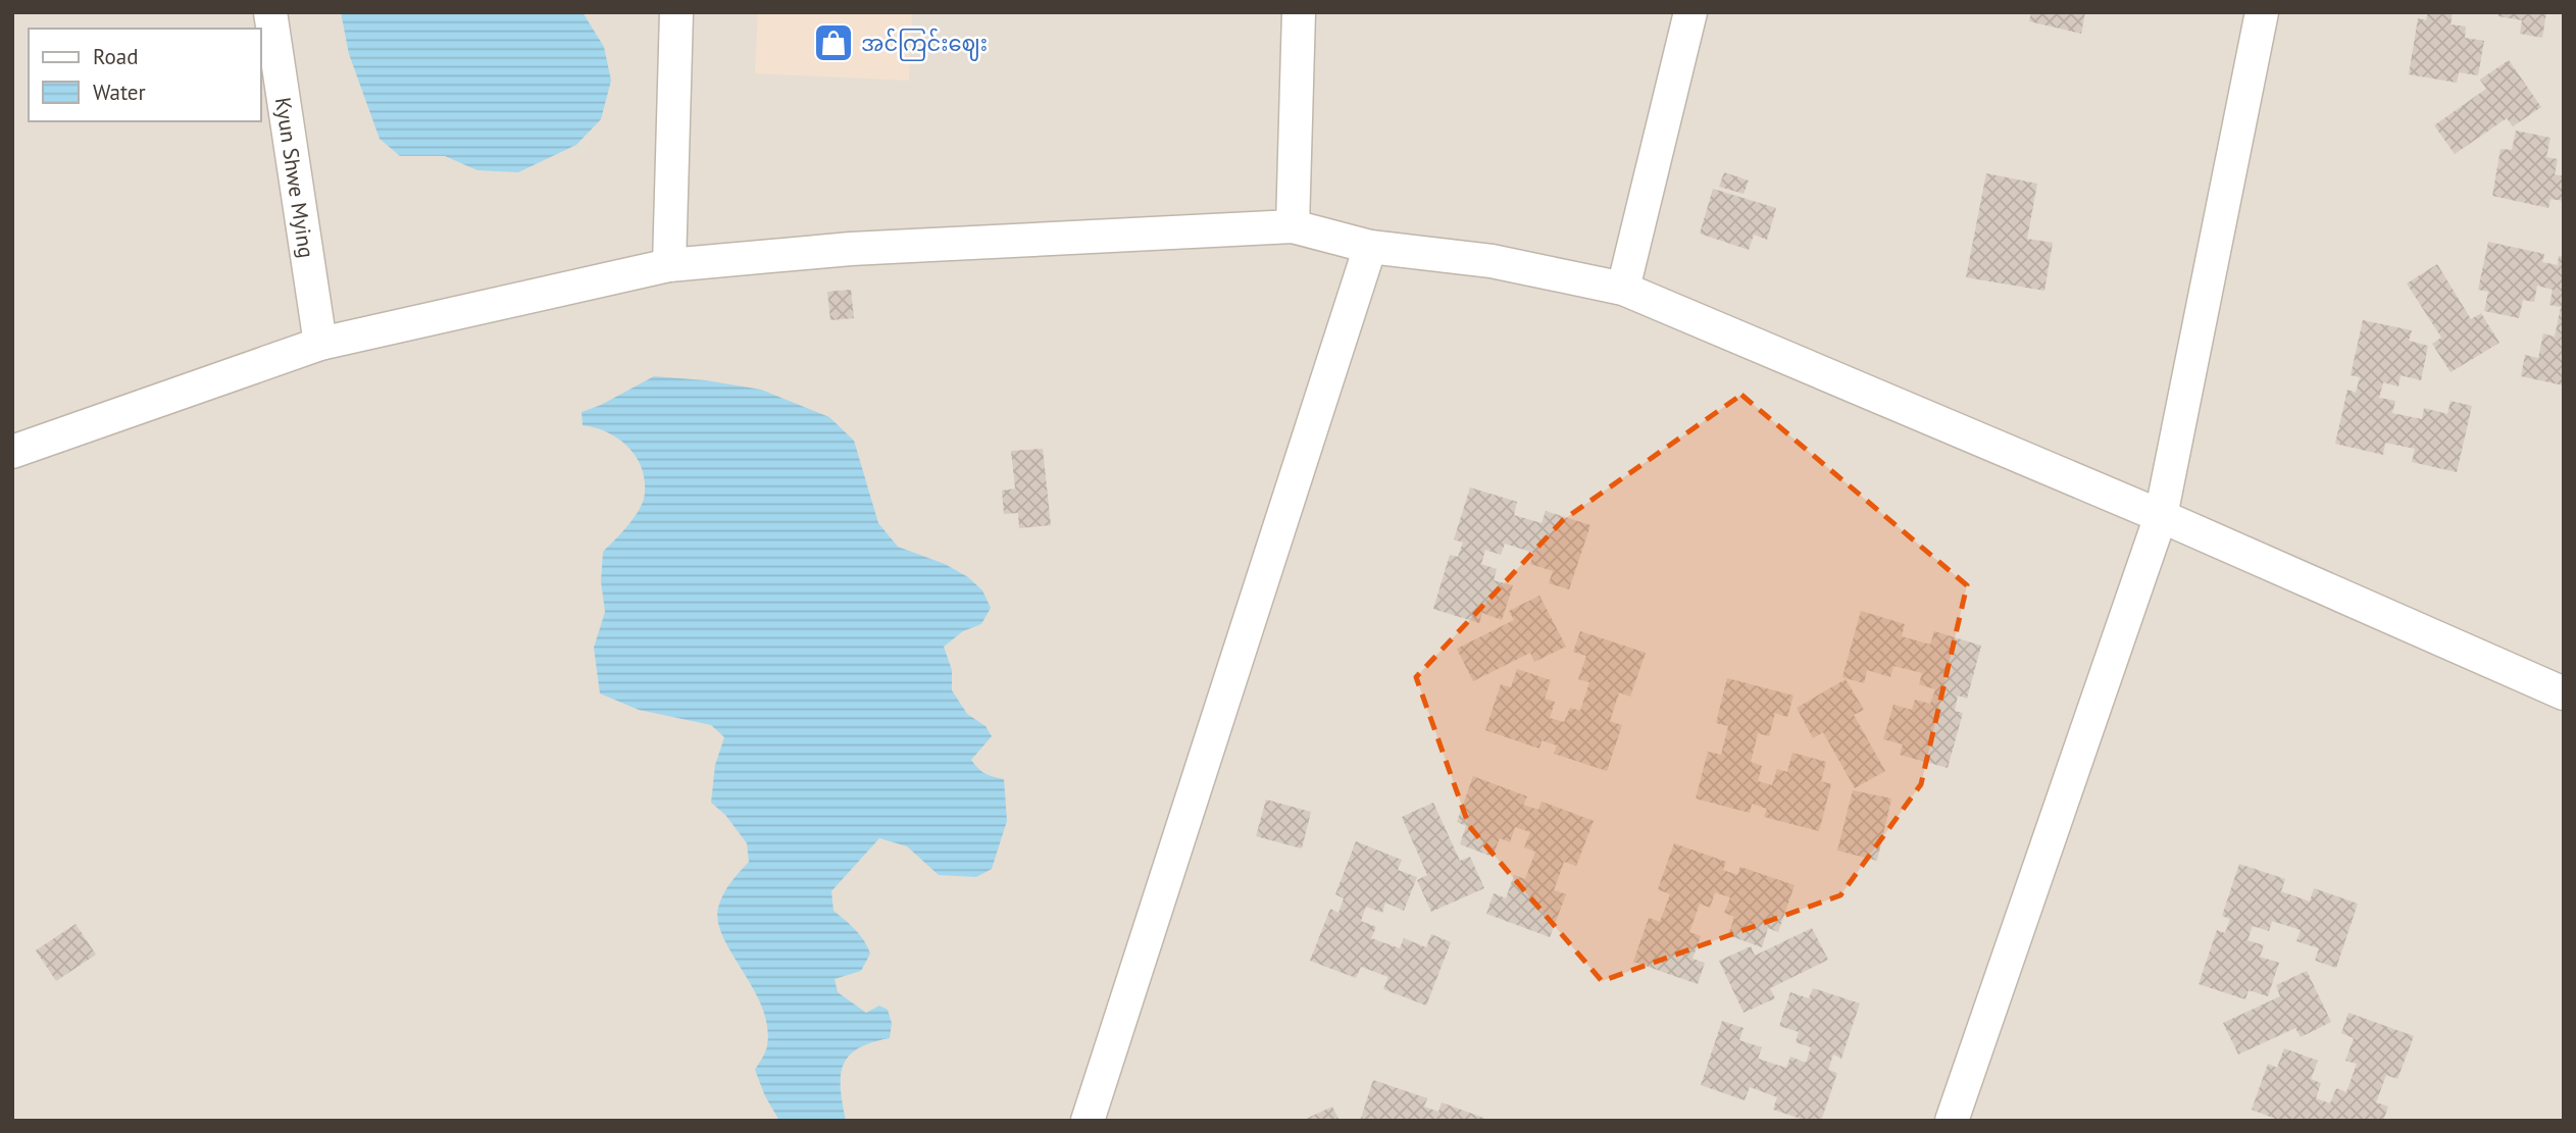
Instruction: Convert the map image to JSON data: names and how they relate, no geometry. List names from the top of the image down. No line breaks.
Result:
{"streets":{"street":["Kyun Shwe Mying"]},"places":{"shop":["အင်ကြင်းဈေး"]},"legend":["Road","Water"]}
